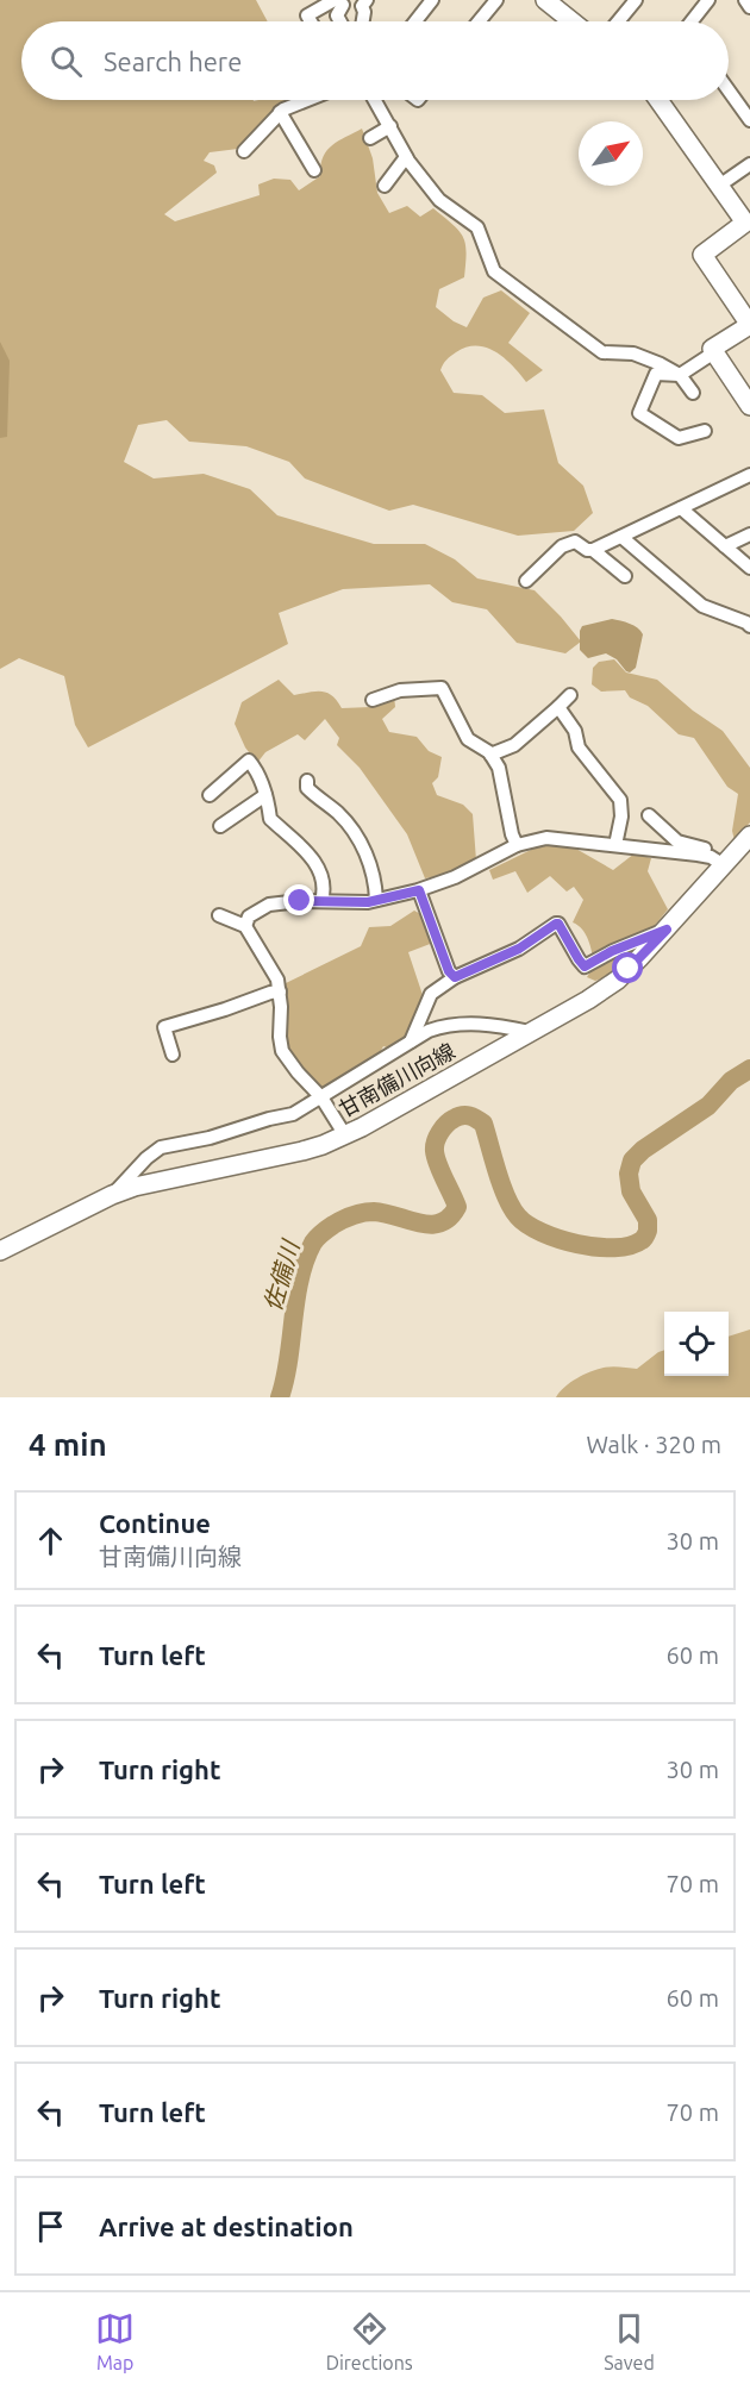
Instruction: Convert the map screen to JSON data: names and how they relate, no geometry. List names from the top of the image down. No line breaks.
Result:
{"streets":{"main road":["甘南備川向線"]},"water":["佐備川"],"north":"top right","page":{"search":"Search here","heading":["4 min","Walk · 320 m"],"list":[["Continue","甘南備川向線","30 m"],["Turn left","60 m"],["Turn right","30 m"],["Turn left","70 m"],["Turn right","60 m"],["Turn left","70 m"],"Arrive at destination"],"nav":["Map","Directions","Saved"]}}
